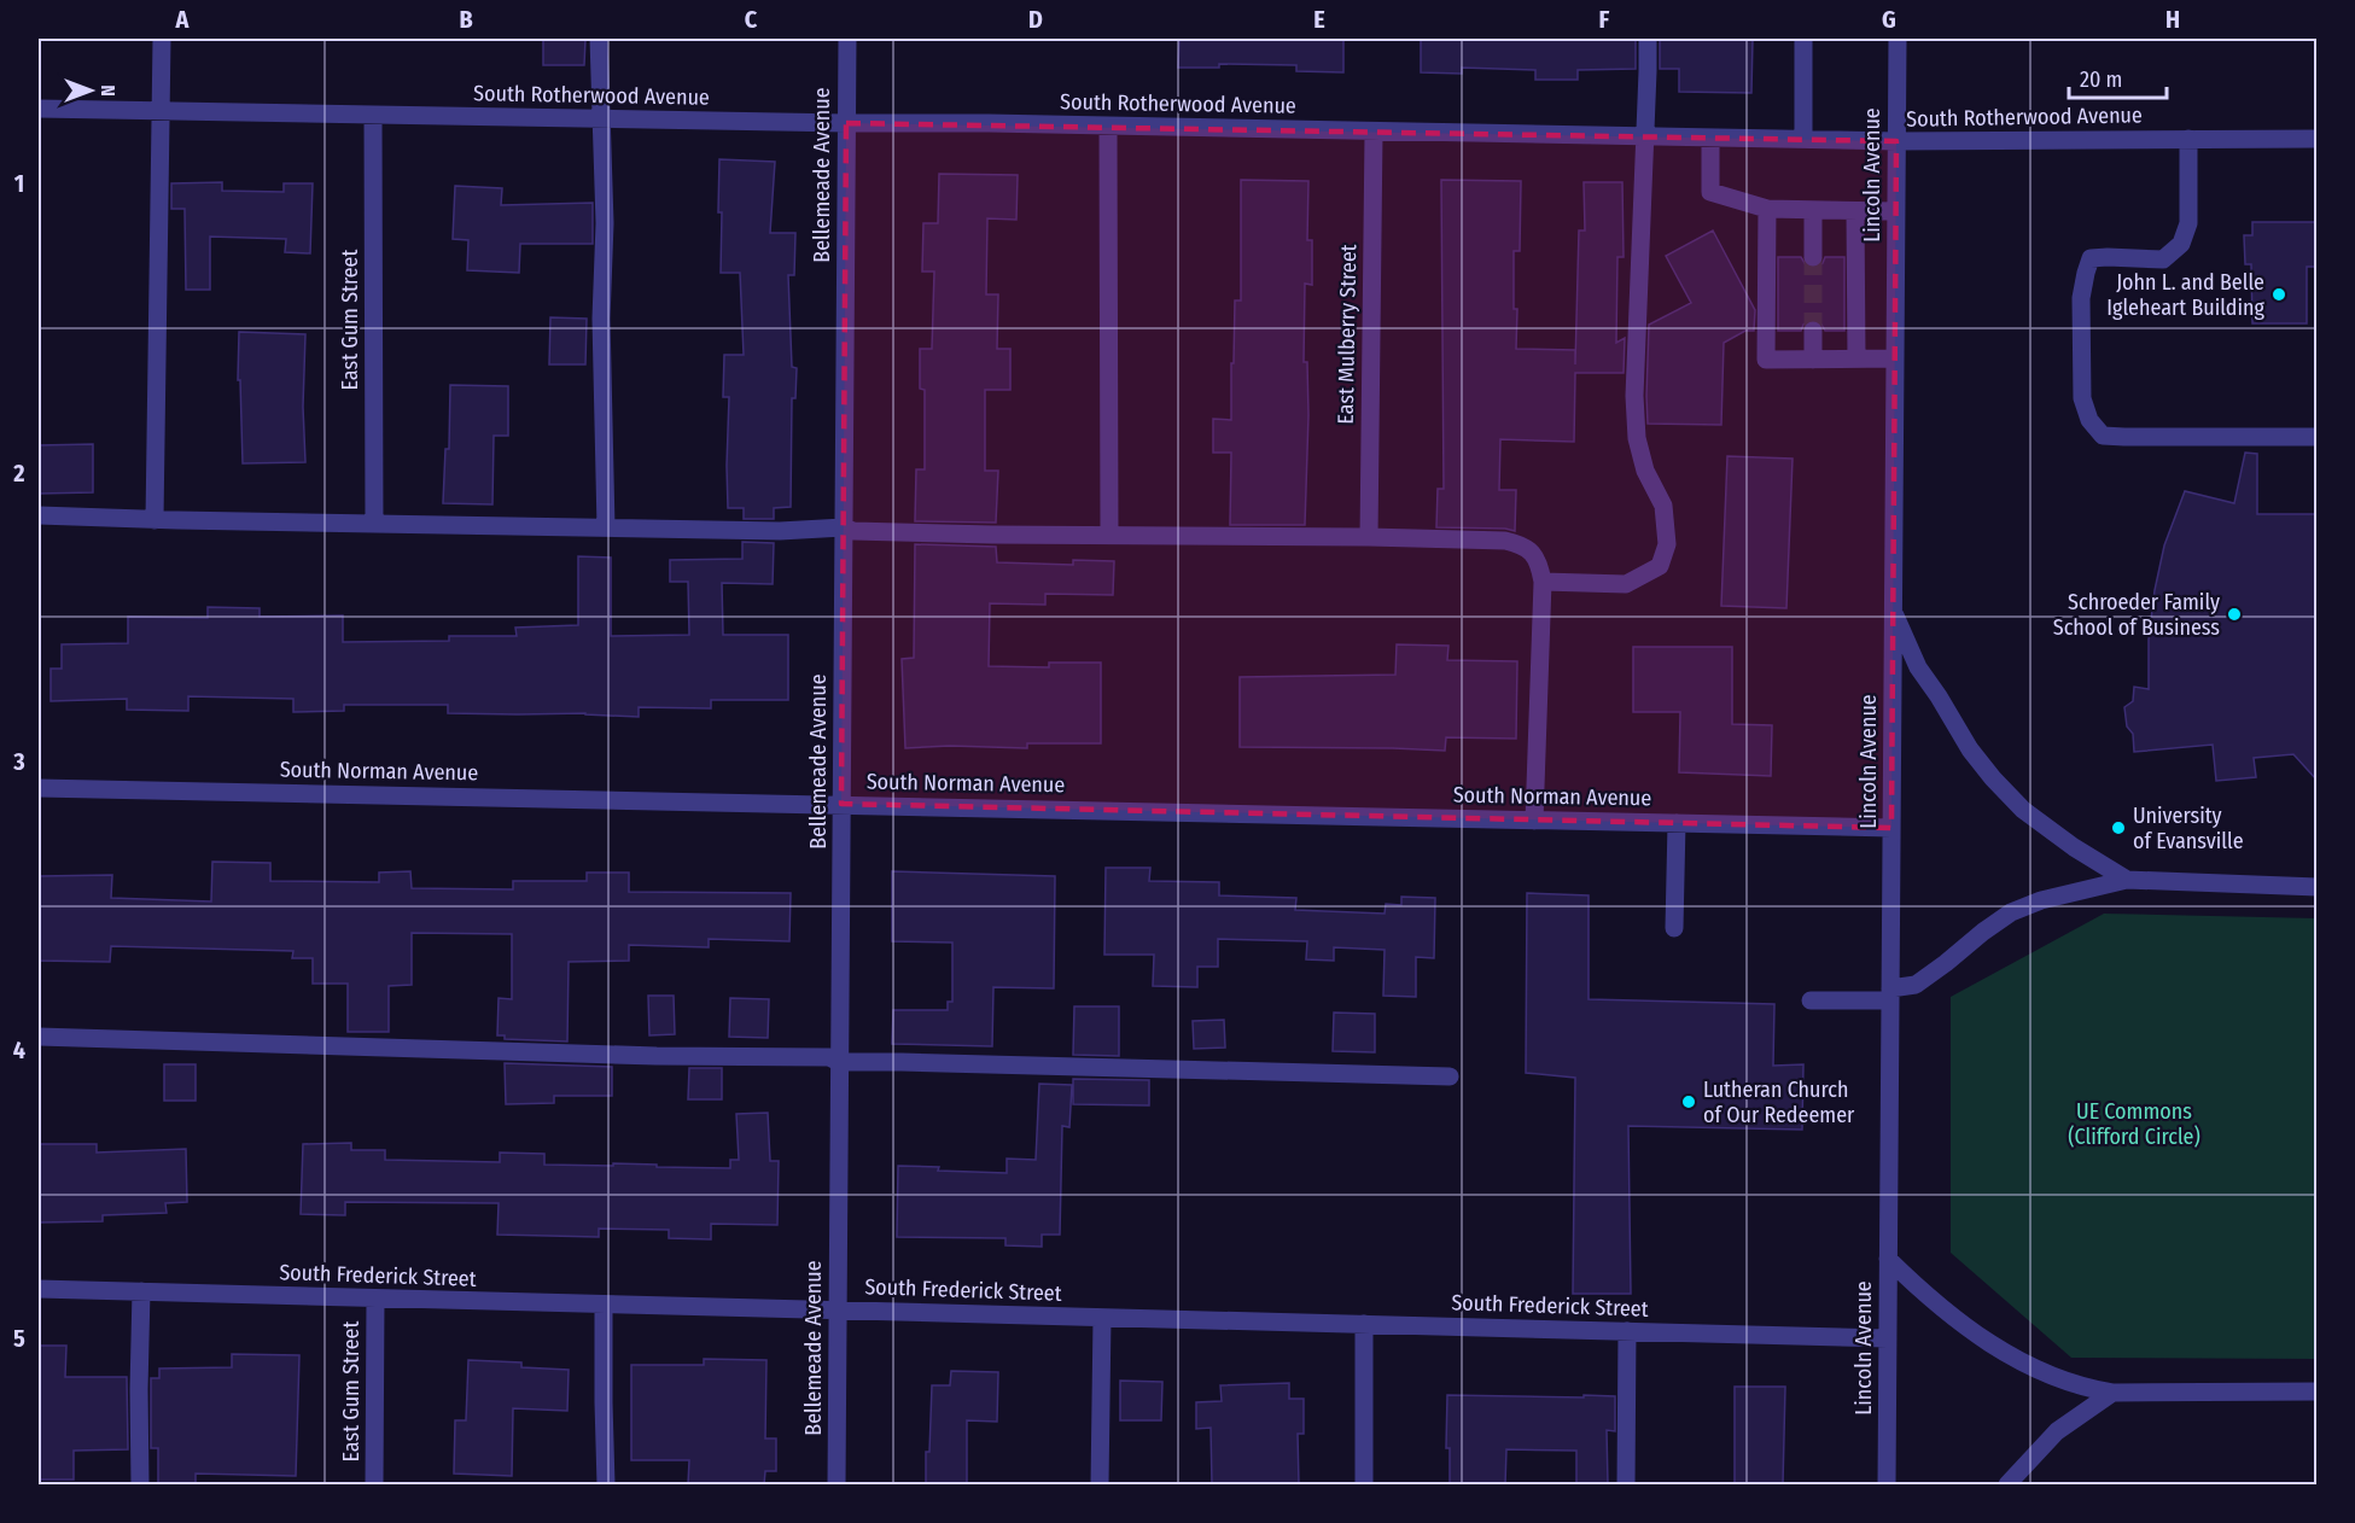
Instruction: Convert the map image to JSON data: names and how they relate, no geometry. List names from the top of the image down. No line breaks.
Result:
{"streets":{"street":["South Rotherwood Avenue","Bellemeade Avenue","Lincoln Avenue","East Gum Street","East Mulberry Street","South Norman Avenue","South Frederick Street"]},"crossings":[["South Rotherwood Avenue","Bellemeade Avenue"],["South Rotherwood Avenue","Lincoln Avenue"],["South Rotherwood Avenue","East Gum Street"],["South Rotherwood Avenue","East Mulberry Street"],["Bellemeade Avenue","South Norman Avenue"],["Bellemeade Avenue","South Frederick Street"],["Lincoln Avenue","South Norman Avenue"],["Lincoln Avenue","South Frederick Street"],["East Gum Street","South Frederick Street"]],"parks":["UE Commons (Clifford Circle)"],"places":["John L. and Belle Igleheart Building","Schroeder Family School of Business","University of Evansville","Lutheran Church of Our Redeemer"],"scale_bar":"20 m","north":"right","grid":{"columns":["A","B","C","D","E","F","G","H"],"rows":["1","2","3","4","5"]}}
